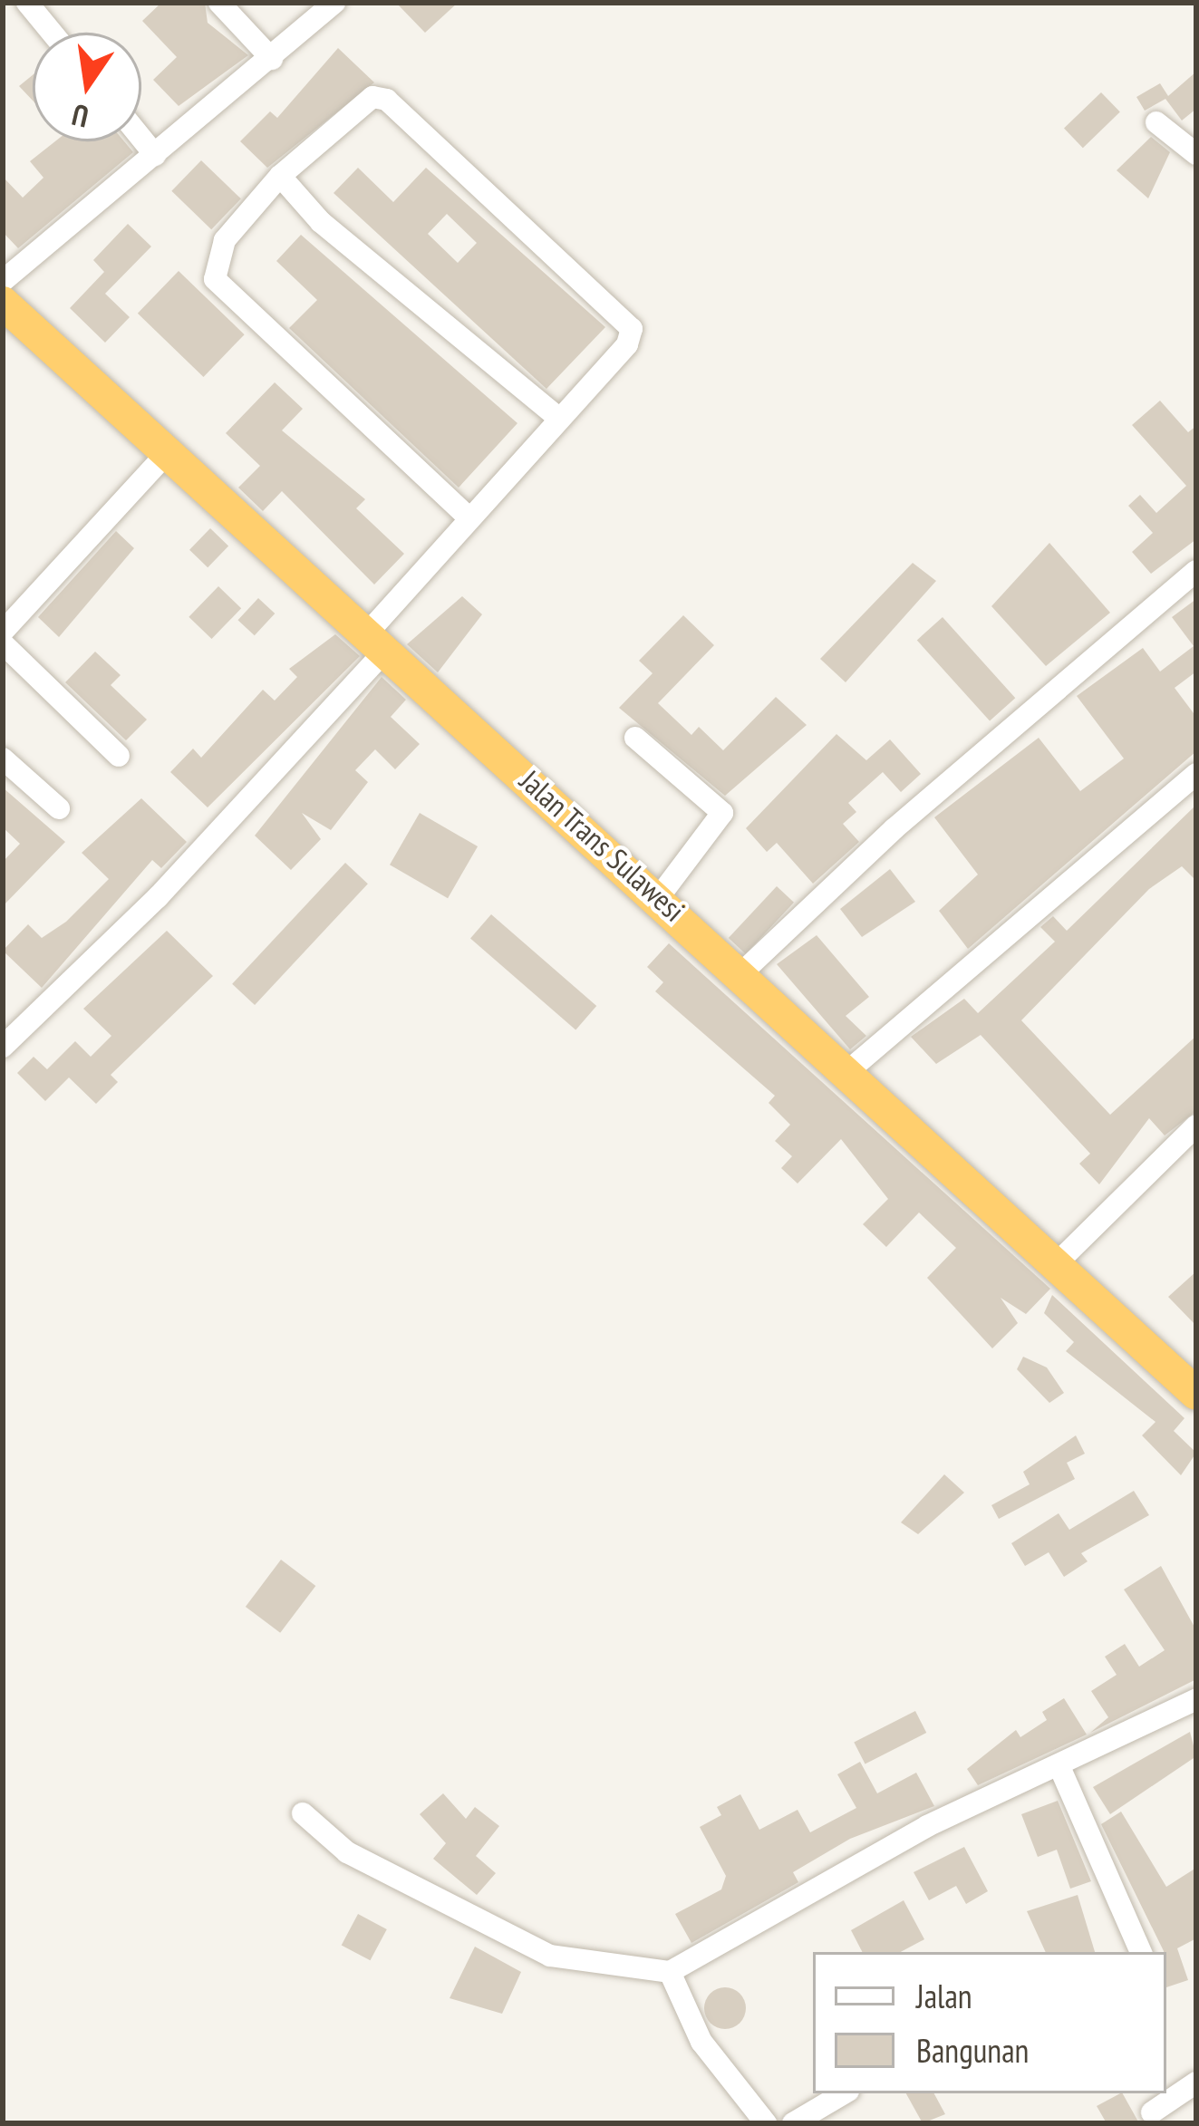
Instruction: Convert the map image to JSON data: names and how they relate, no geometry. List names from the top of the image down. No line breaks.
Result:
{"streets":{"highway":["Jalan Trans Sulawesi"]},"legend":["Jalan","Bangunan"],"north":"bottom"}
